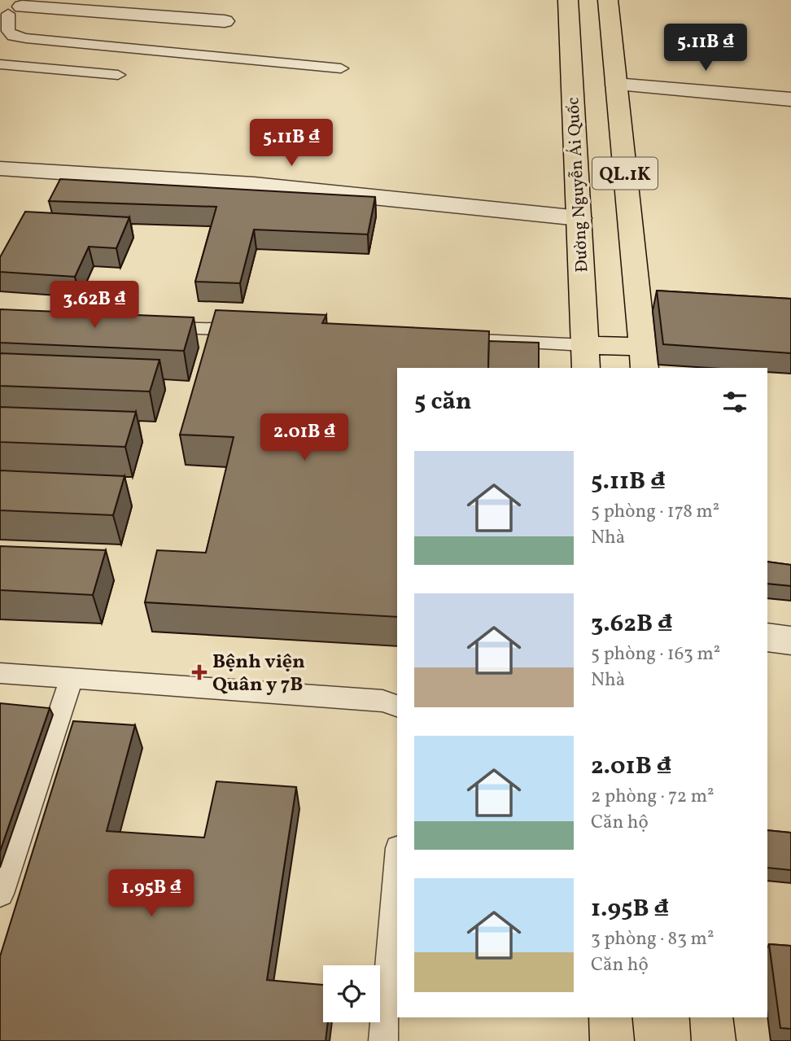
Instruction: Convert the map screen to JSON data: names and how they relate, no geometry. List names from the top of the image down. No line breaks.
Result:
{"streets":{"main road":["QL.1K","Đường Nguyễn Ái Quốc"]},"places":{"health":["Bệnh viện Quân y 7B"]},"page":{"price":["5.11B ₫","5.11B ₫","3.62B ₫","2.01B ₫","1.95B ₫"],"heading":"5 căn","list":[{"name":"5.11B ₫","note":"5 phòng · 178 m² · Nhà"},{"name":"3.62B ₫","note":"5 phòng · 163 m² · Nhà"},{"name":"2.01B ₫","note":"2 phòng · 72 m² · Căn hộ"},{"name":"1.95B ₫","note":"3 phòng · 83 m² · Căn hộ"}]}}
